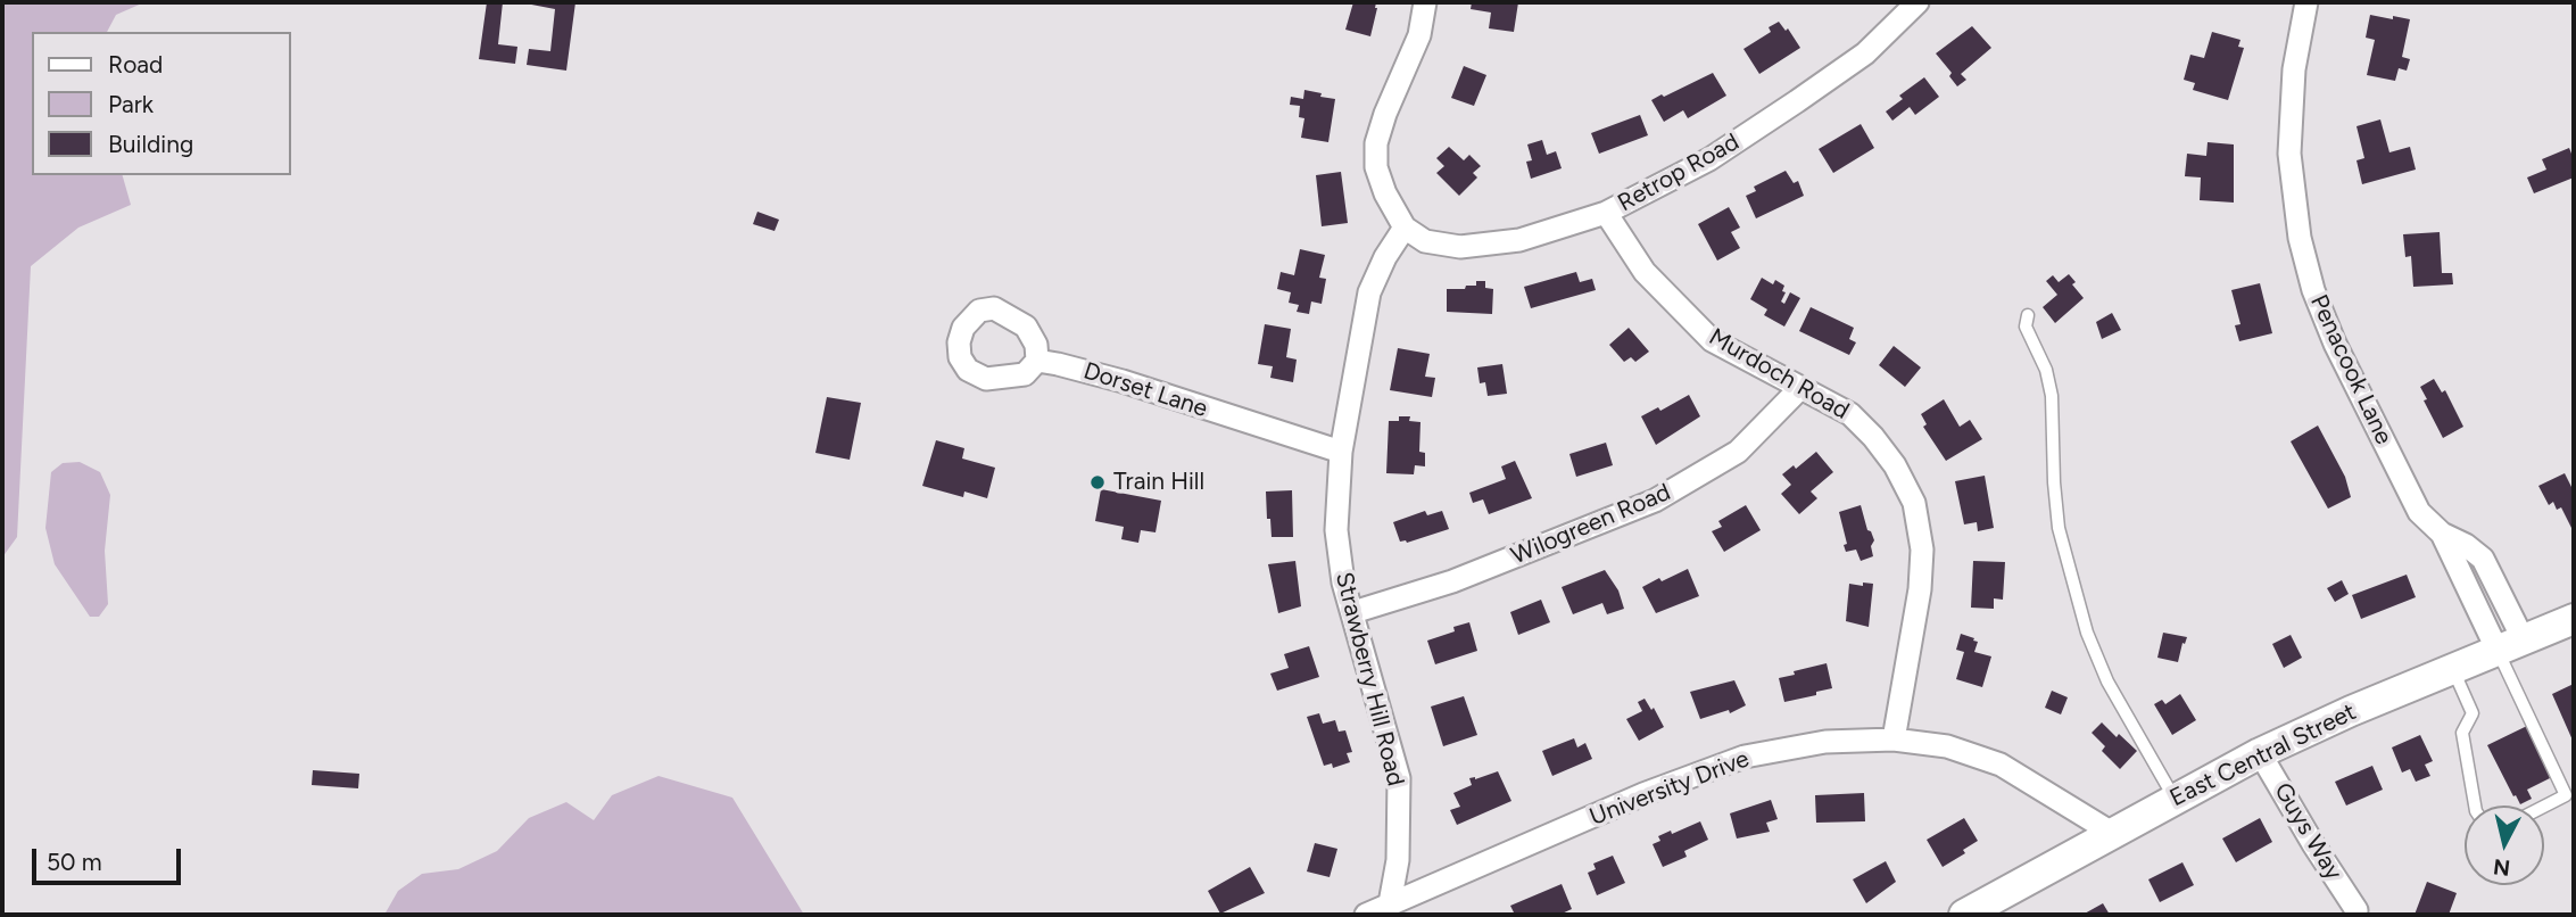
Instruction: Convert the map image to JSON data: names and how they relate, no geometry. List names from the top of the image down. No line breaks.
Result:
{"streets":{"main road":["East Central Street"],"street":["Retrop Road","Penacook Lane","Murdoch Road","Dorset Lane","Wilogreen Road","Strawberry Hill Road","University Drive","Guys Way"]},"crossings":[["Retrop Road","Murdoch Road"],["Retrop Road","Strawberry Hill Road"],["Penacook Lane","East Central Street"],["Murdoch Road","Wilogreen Road"],["Murdoch Road","University Drive"],["Dorset Lane","Strawberry Hill Road"],["Wilogreen Road","Strawberry Hill Road"],["Strawberry Hill Road","University Drive"],["East Central Street","University Drive"],["East Central Street","Guys Way"]],"places":["Train Hill"],"legend":["Road","Park","Building"],"scale_bar":"50 m","north":"bottom"}
